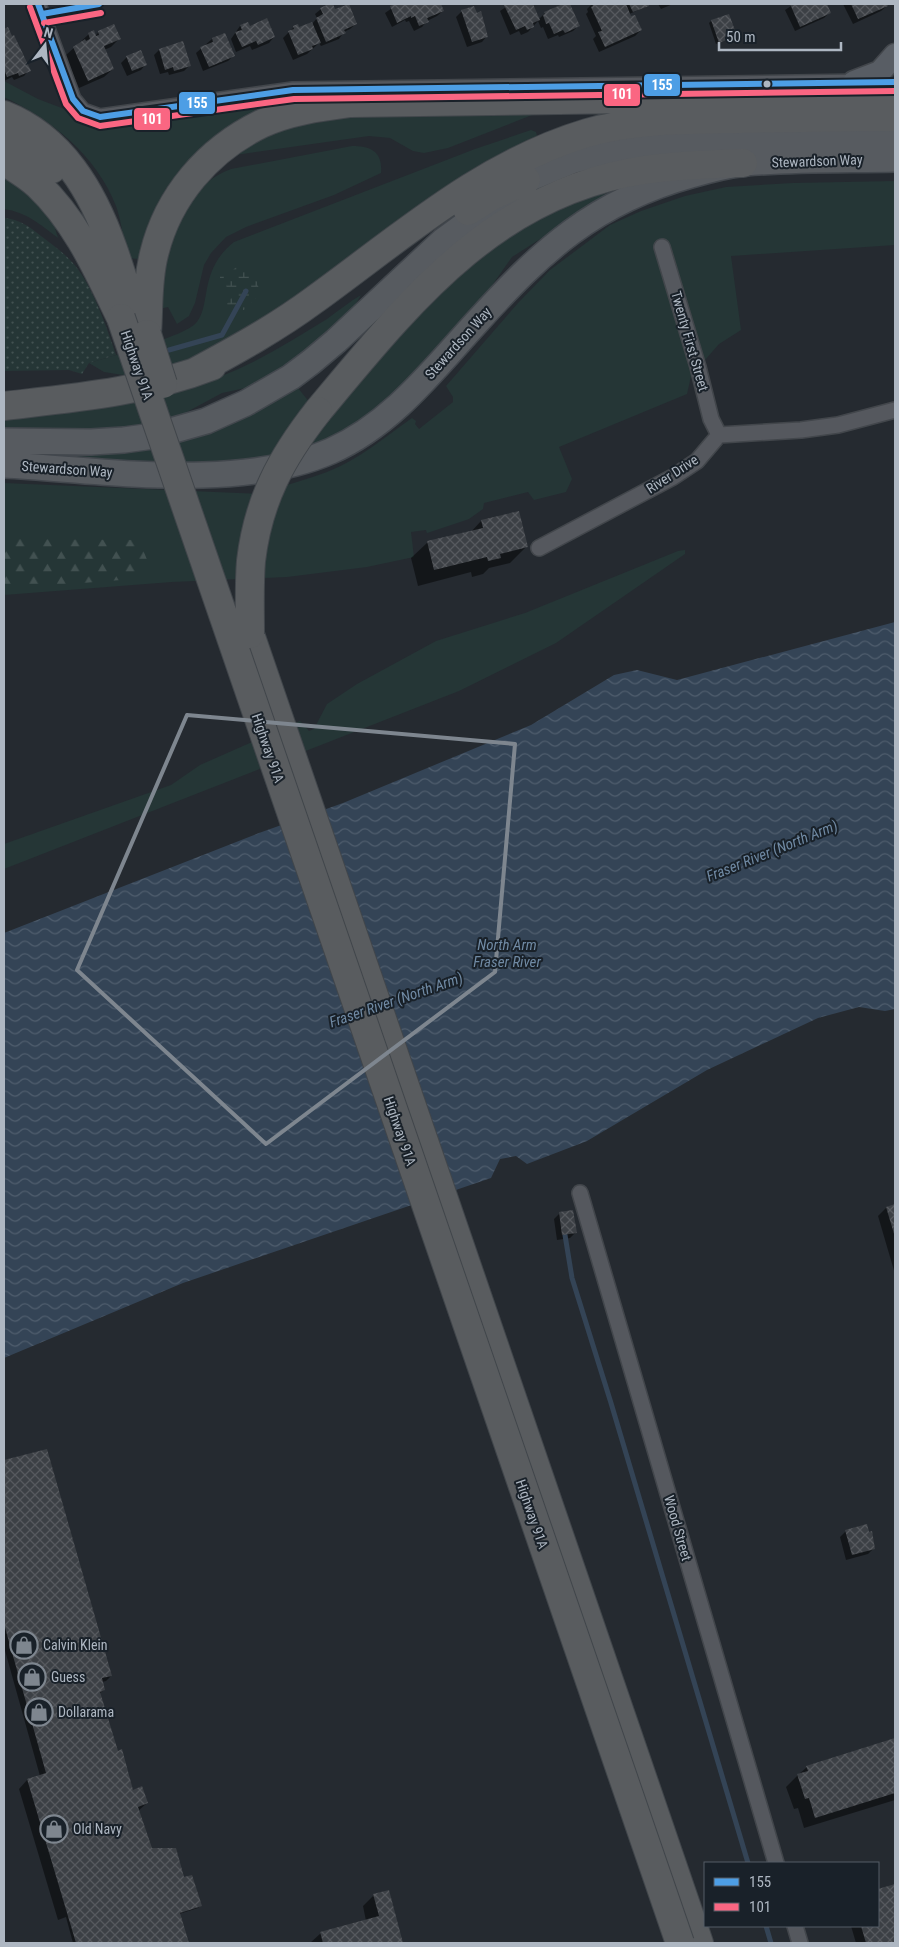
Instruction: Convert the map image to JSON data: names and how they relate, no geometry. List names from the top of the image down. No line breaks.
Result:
{"streets":{"highway":["Highway 91A"],"main road":["Stewardson Way"],"street":["Twenty First Street","River Drive","Wood Street"]},"crossings":[["Twenty First Street","River Drive"]],"water":["Fraser River (North Arm)","North Arm Fraser River"],"places":{"shop":["Calvin Klein","Guess","Dollarama","Old Navy"]},"lines":["transit line 155","transit line 101"],"legend":["155","101"],"scale_bar":"50 m","north":"top"}
